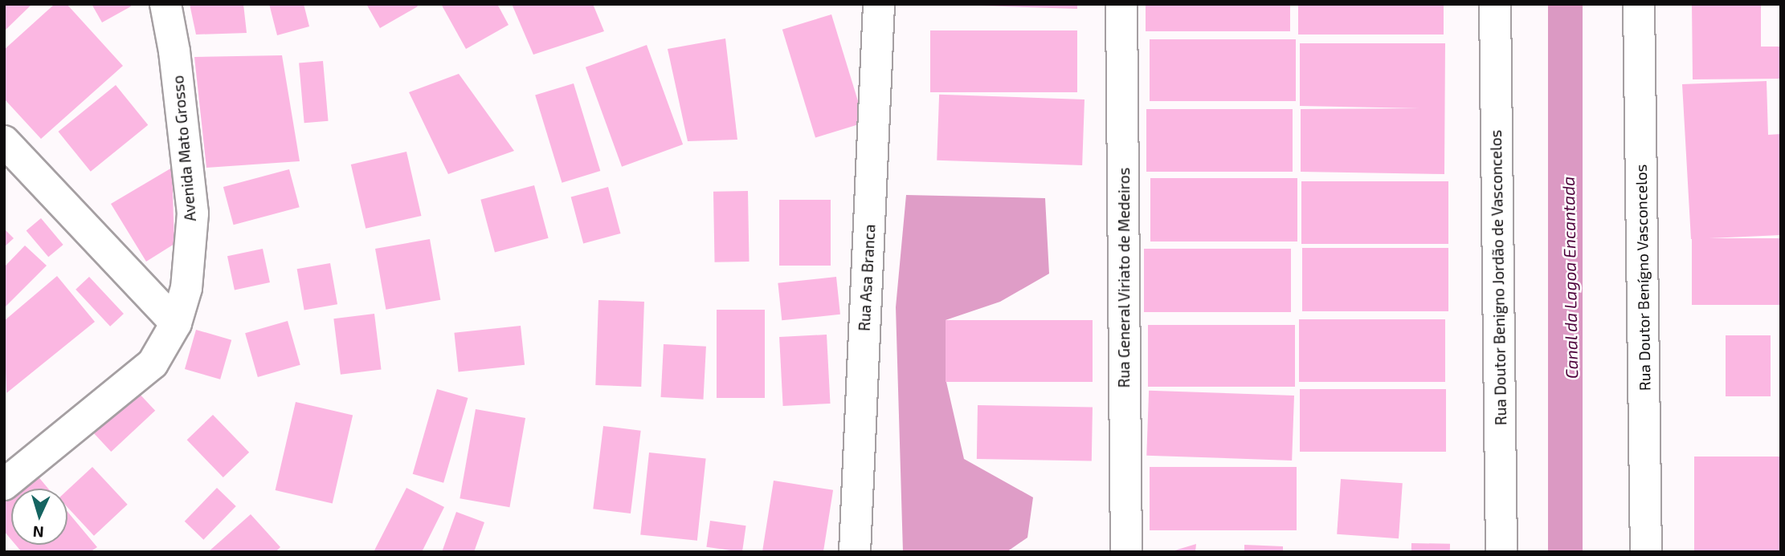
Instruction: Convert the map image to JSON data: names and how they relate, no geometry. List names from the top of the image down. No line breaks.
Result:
{"streets":{"main road":["Avenida Mato Grosso","Rua Asa Branca","Rua General Viriato de Medeiros","Rua Doutor Benigno Jordão de Vasconcelos","Rua Doutor Benígno Vasconcelos"]},"water":["Canal da Lagoa Encantada"],"north":"bottom"}
